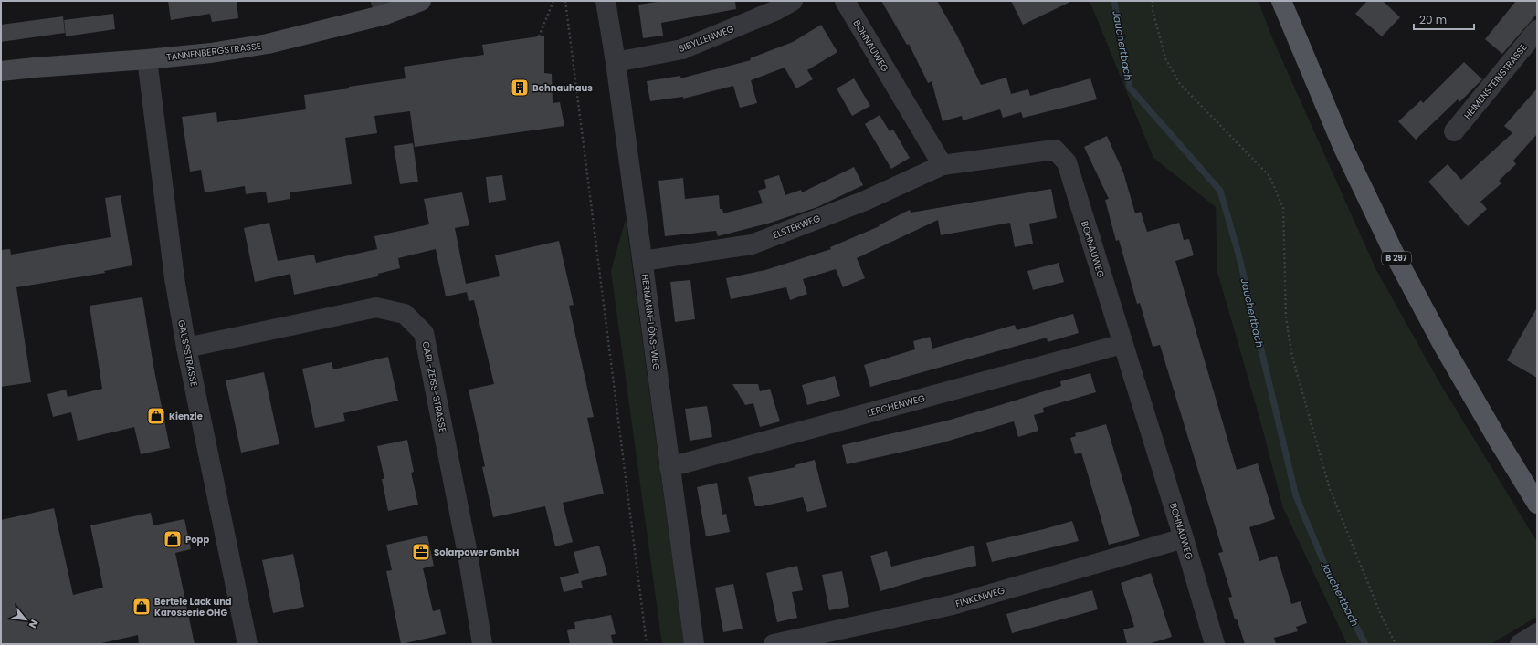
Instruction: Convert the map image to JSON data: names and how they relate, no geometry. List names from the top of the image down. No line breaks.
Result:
{"streets":{"main road":["B 297"],"street":["SIBYLLENWEG","BOHNAUWEG","TANNENBERGSTRASSE","HEIMENSTEINSTRASSE","ELSTERWEG","HERMANN-LÖNS-WEG","GAUSSSTRASSE","CARL-ZEISS-STRASSE","LERCHENWEG","FINKENWEG"]},"crossings":[["SIBYLLENWEG","HERMANN-LÖNS-WEG"],["BOHNAUWEG","ELSTERWEG"],["BOHNAUWEG","LERCHENWEG"],["BOHNAUWEG","FINKENWEG"],["TANNENBERGSTRASSE","GAUSSSTRASSE"],["ELSTERWEG","HERMANN-LÖNS-WEG"],["HERMANN-LÖNS-WEG","LERCHENWEG"],["GAUSSSTRASSE","CARL-ZEISS-STRASSE"]],"water":["Jauchertbach"],"places":{"building":["Bohnauhaus"],"shop":["Kienzle","Popp","Bertele Lack und Karosserie OHG"],"office":["Solarpower GmbH"]},"scale_bar":"20 m","north":"bottom right"}
